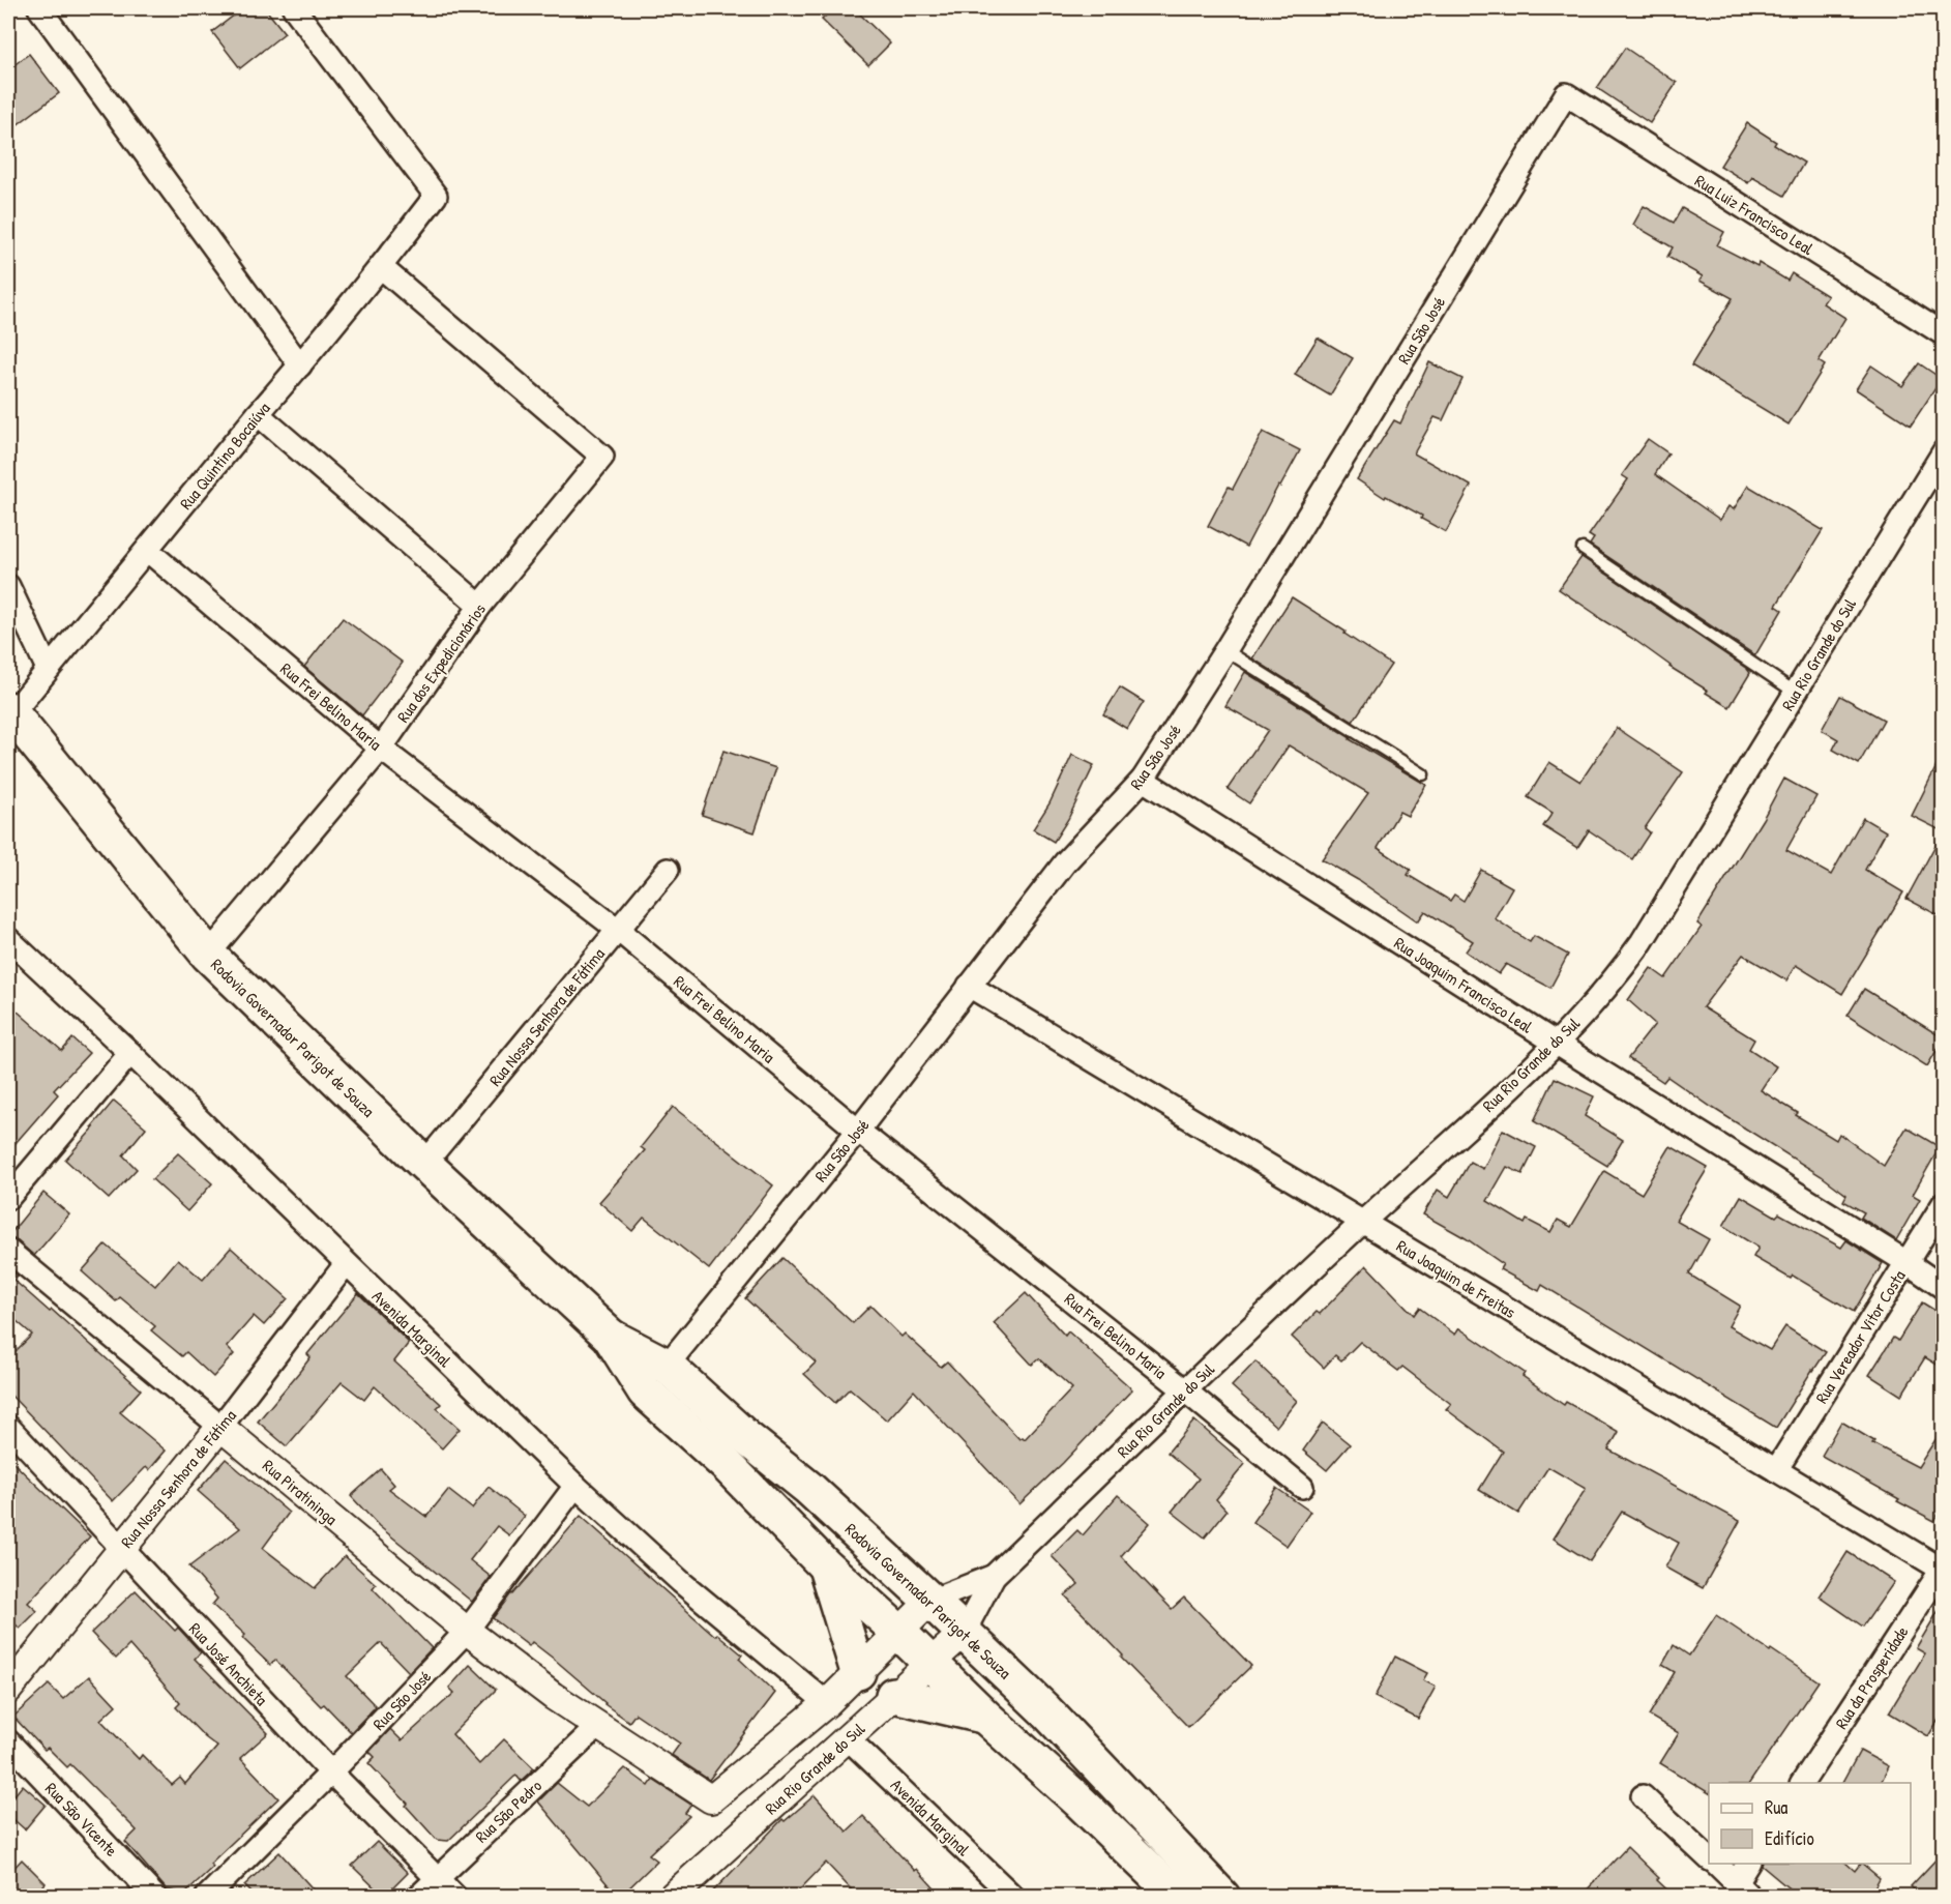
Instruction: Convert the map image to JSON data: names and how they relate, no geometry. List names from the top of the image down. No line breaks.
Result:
{"streets":{"main road":["Rodovia Governador Parigot de Souza"],"street":["Rua Luiz Francisco Leal","Rua São José","Rua Quintino Bocaiúva","Rua Rio Grande do Sul","Rua dos Expedicionários","Rua Frei Belino Maria","Rua Joaquim Francisco Leal","Rua Nossa Senhora de Fátima","Rua Joaquim de Freitas","Avenida Marginal","Rua Vereador Vitor Costa","Rua Piratininga","Rua José Anchieta","Rua da Prosperidade","Rua São Pedro","Rua São Vicente"]},"crossings":[["Rua Luiz Francisco Leal","Rua São José"],["Rua São José","Rua Frei Belino Maria"],["Rua São José","Rua Joaquim Francisco Leal"],["Rua São José","Rodovia Governador Parigot de Souza"],["Rua São José","Rua Joaquim de Freitas"],["Rua São José","Avenida Marginal"],["Rua São José","Rua Piratininga"],["Rua São José","Rua José Anchieta"],["Rua Quintino Bocaiúva","Rua dos Expedicionários"],["Rua Quintino Bocaiúva","Rua Frei Belino Maria"],["Rua Quintino Bocaiúva","Rodovia Governador Parigot de Souza"],["Rua Rio Grande do Sul","Rua Frei Belino Maria"],["Rua Rio Grande do Sul","Rua Joaquim Francisco Leal"],["Rua Rio Grande do Sul","Rodovia Governador Parigot de Souza"],["Rua Rio Grande do Sul","Rua Joaquim de Freitas"],["Rua Rio Grande do Sul","Avenida Marginal"],["Rua dos Expedicionários","Rua Frei Belino Maria"],["Rua dos Expedicionários","Rodovia Governador Parigot de Souza"],["Rua Frei Belino Maria","Rua Nossa Senhora de Fátima"],["Rua Joaquim Francisco Leal","Rua Vereador Vitor Costa"],["Rua Nossa Senhora de Fátima","Rodovia Governador Parigot de Souza"],["Rua Nossa Senhora de Fátima","Avenida Marginal"],["Rua Nossa Senhora de Fátima","Rua Piratininga"],["Rua Nossa Senhora de Fátima","Rua José Anchieta"],["Rua Joaquim de Freitas","Rua Vereador Vitor Costa"],["Rua Joaquim de Freitas","Rua da Prosperidade"],["Avenida Marginal","Rua Piratininga"],["Rua Piratininga","Rua São Pedro"],["Rua José Anchieta","Rua São Pedro"]],"legend":["Rua","Edifício"]}
